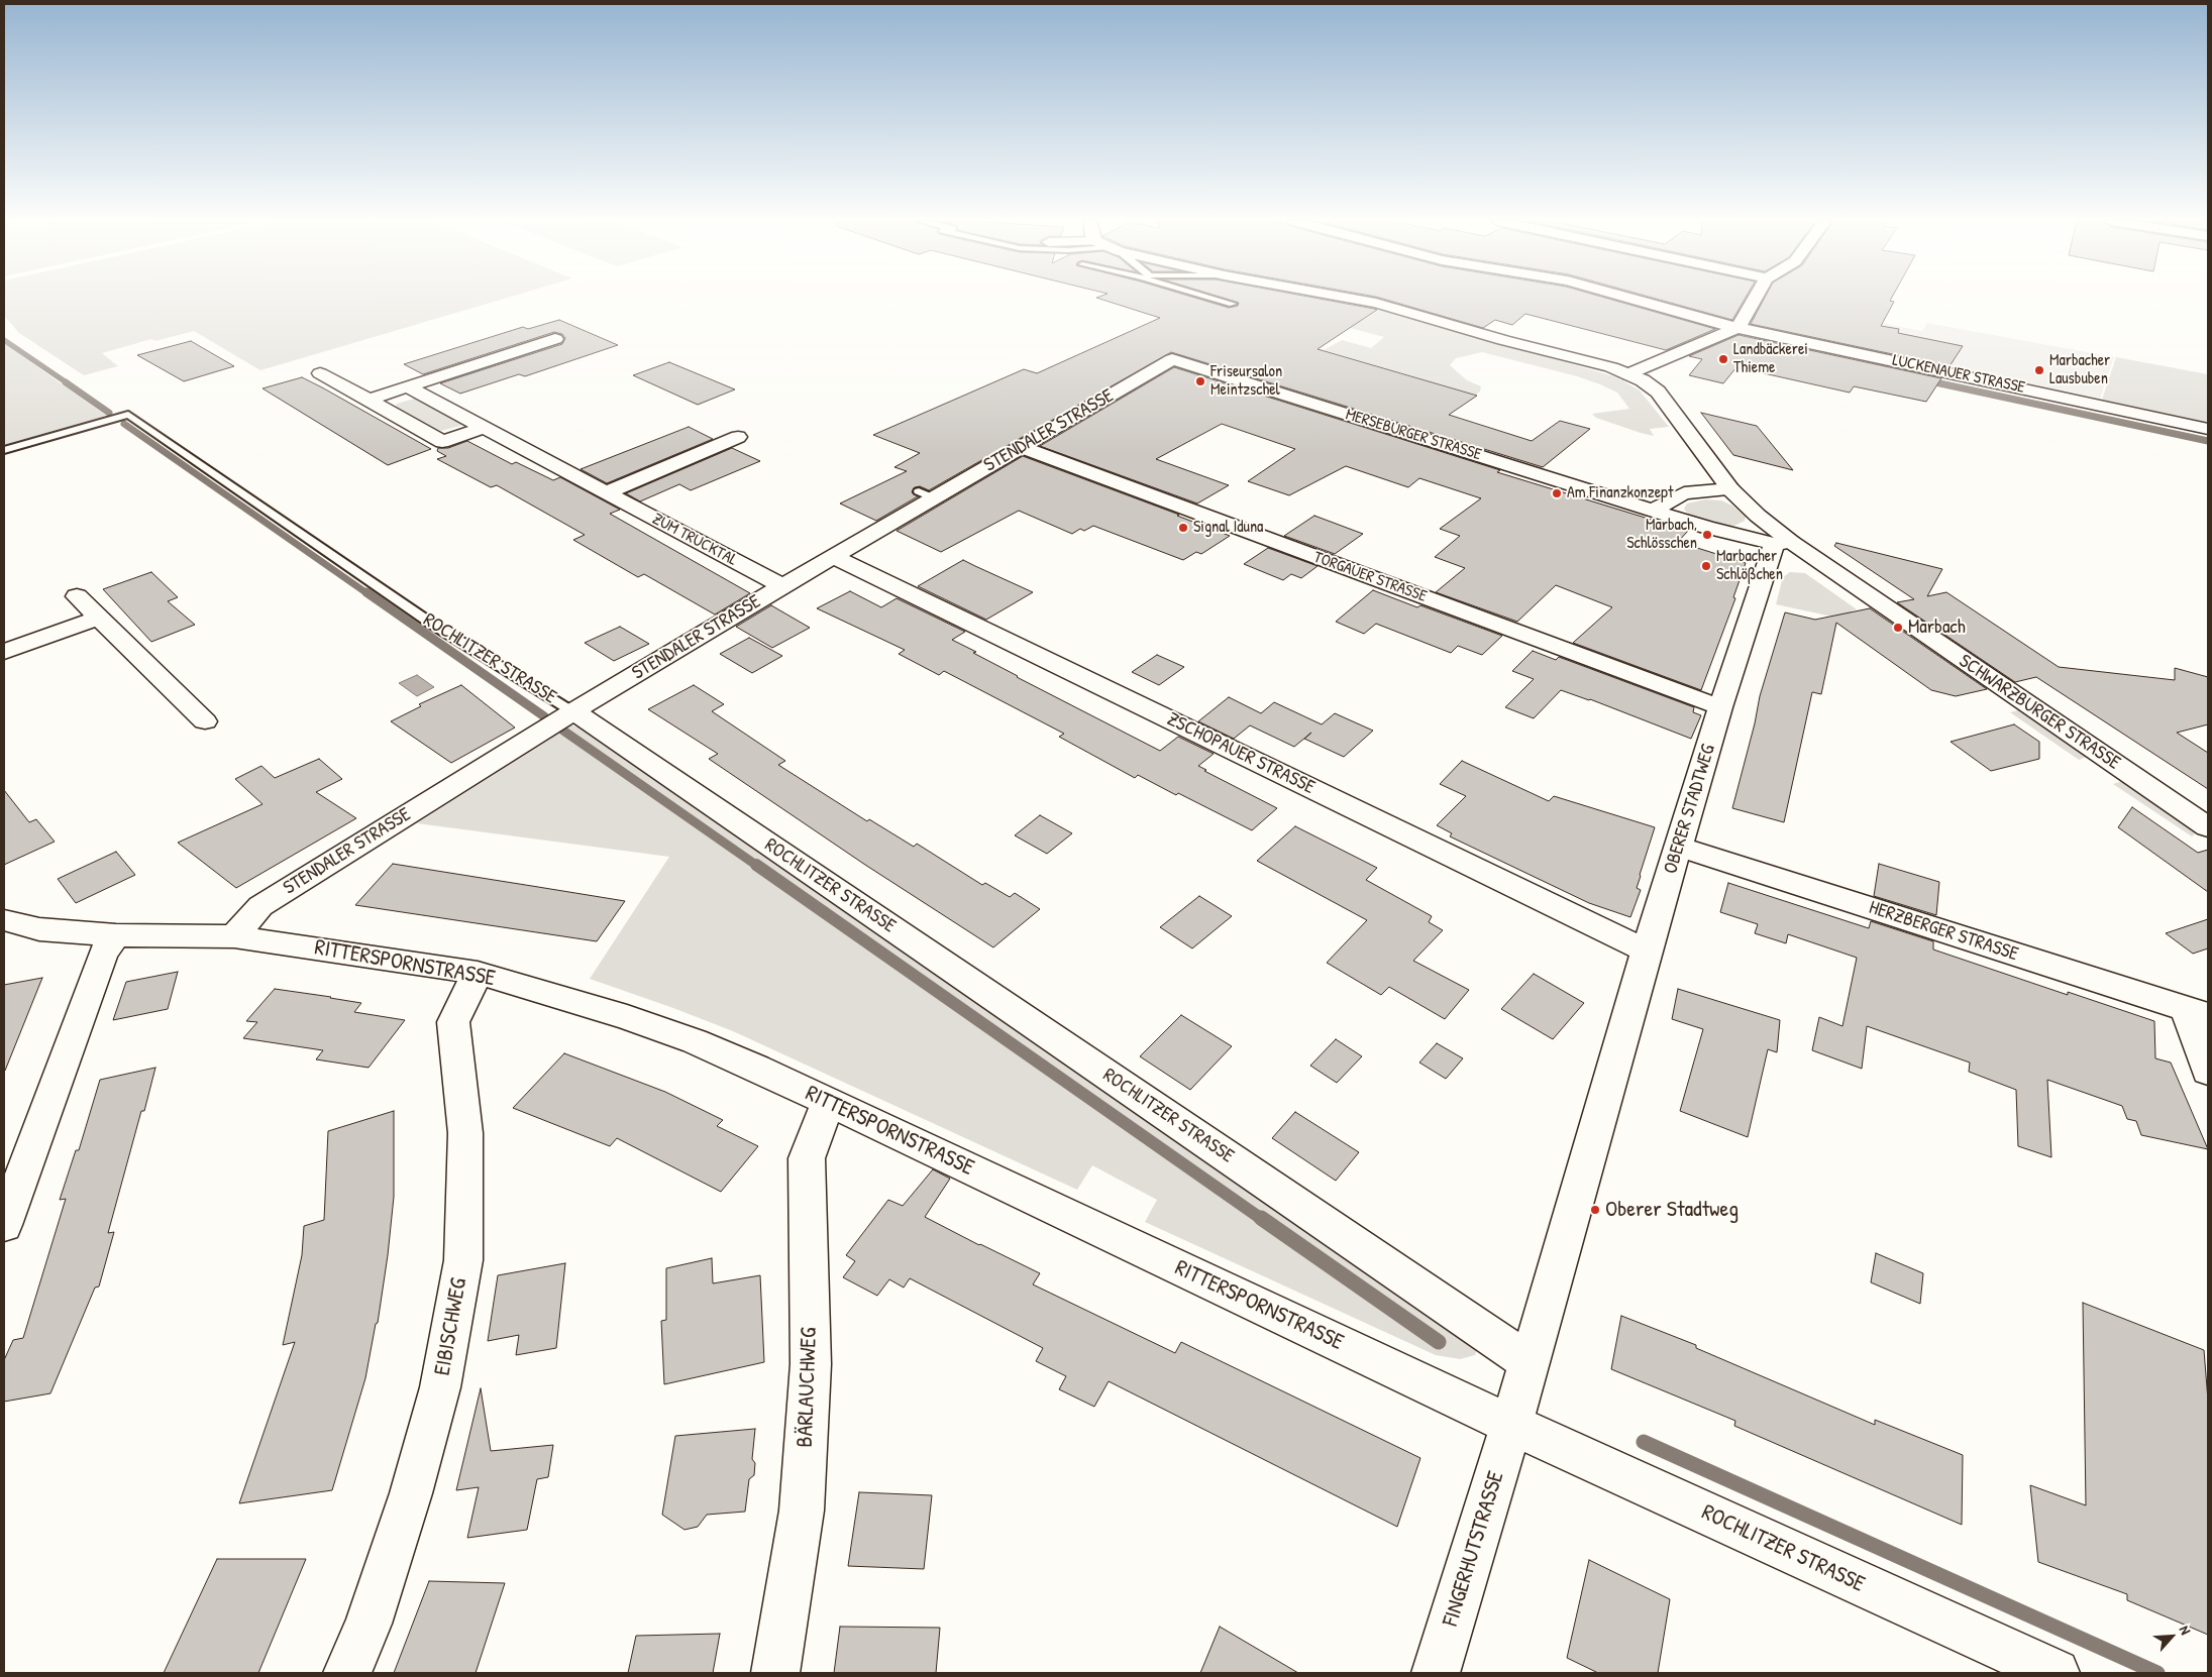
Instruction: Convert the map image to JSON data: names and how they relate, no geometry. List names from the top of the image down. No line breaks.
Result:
{"streets":{"street":["LUCKENAUER STRASSE","STENDALER STRASSE","MERSEBURGER STRASSE","ZUM TRUCKTAL","TORGAUER STRASSE","ROCHLITZER STRASSE","SCHWARZBURGER STRASSE","ZSCHOPAUER STRASSE","OBERER STADTWEG","HERZBERGER STRASSE","RITTERSPORNSTRASSE","EIBISCHWEG","BÄRLAUCHWEG","FINGERHUTSTRASSE"]},"crossings":[["STENDALER STRASSE","MERSEBURGER STRASSE"],["STENDALER STRASSE","ZUM TRUCKTAL"],["STENDALER STRASSE","TORGAUER STRASSE"],["STENDALER STRASSE","ROCHLITZER STRASSE"],["STENDALER STRASSE","ZSCHOPAUER STRASSE"],["STENDALER STRASSE","RITTERSPORNSTRASSE"],["MERSEBURGER STRASSE","SCHWARZBURGER STRASSE"],["MERSEBURGER STRASSE","OBERER STADTWEG"],["TORGAUER STRASSE","OBERER STADTWEG"],["ROCHLITZER STRASSE","OBERER STADTWEG"],["ROCHLITZER STRASSE","RITTERSPORNSTRASSE"],["ROCHLITZER STRASSE","FINGERHUTSTRASSE"],["SCHWARZBURGER STRASSE","OBERER STADTWEG"],["ZSCHOPAUER STRASSE","OBERER STADTWEG"],["OBERER STADTWEG","HERZBERGER STRASSE"],["OBERER STADTWEG","RITTERSPORNSTRASSE"],["OBERER STADTWEG","FINGERHUTSTRASSE"],["RITTERSPORNSTRASSE","EIBISCHWEG"],["RITTERSPORNSTRASSE","BÄRLAUCHWEG"],["RITTERSPORNSTRASSE","FINGERHUTSTRASSE"]],"places":["Landbäckerei Thieme","Marbacher Lausbuben","Friseursalon Meintzschel","Am Finanzkonzept","Signal Iduna","Marbach, Schlösschen","Marbacher Schlößchen","Marbach","Oberer Stadtweg"],"north":"top right"}
